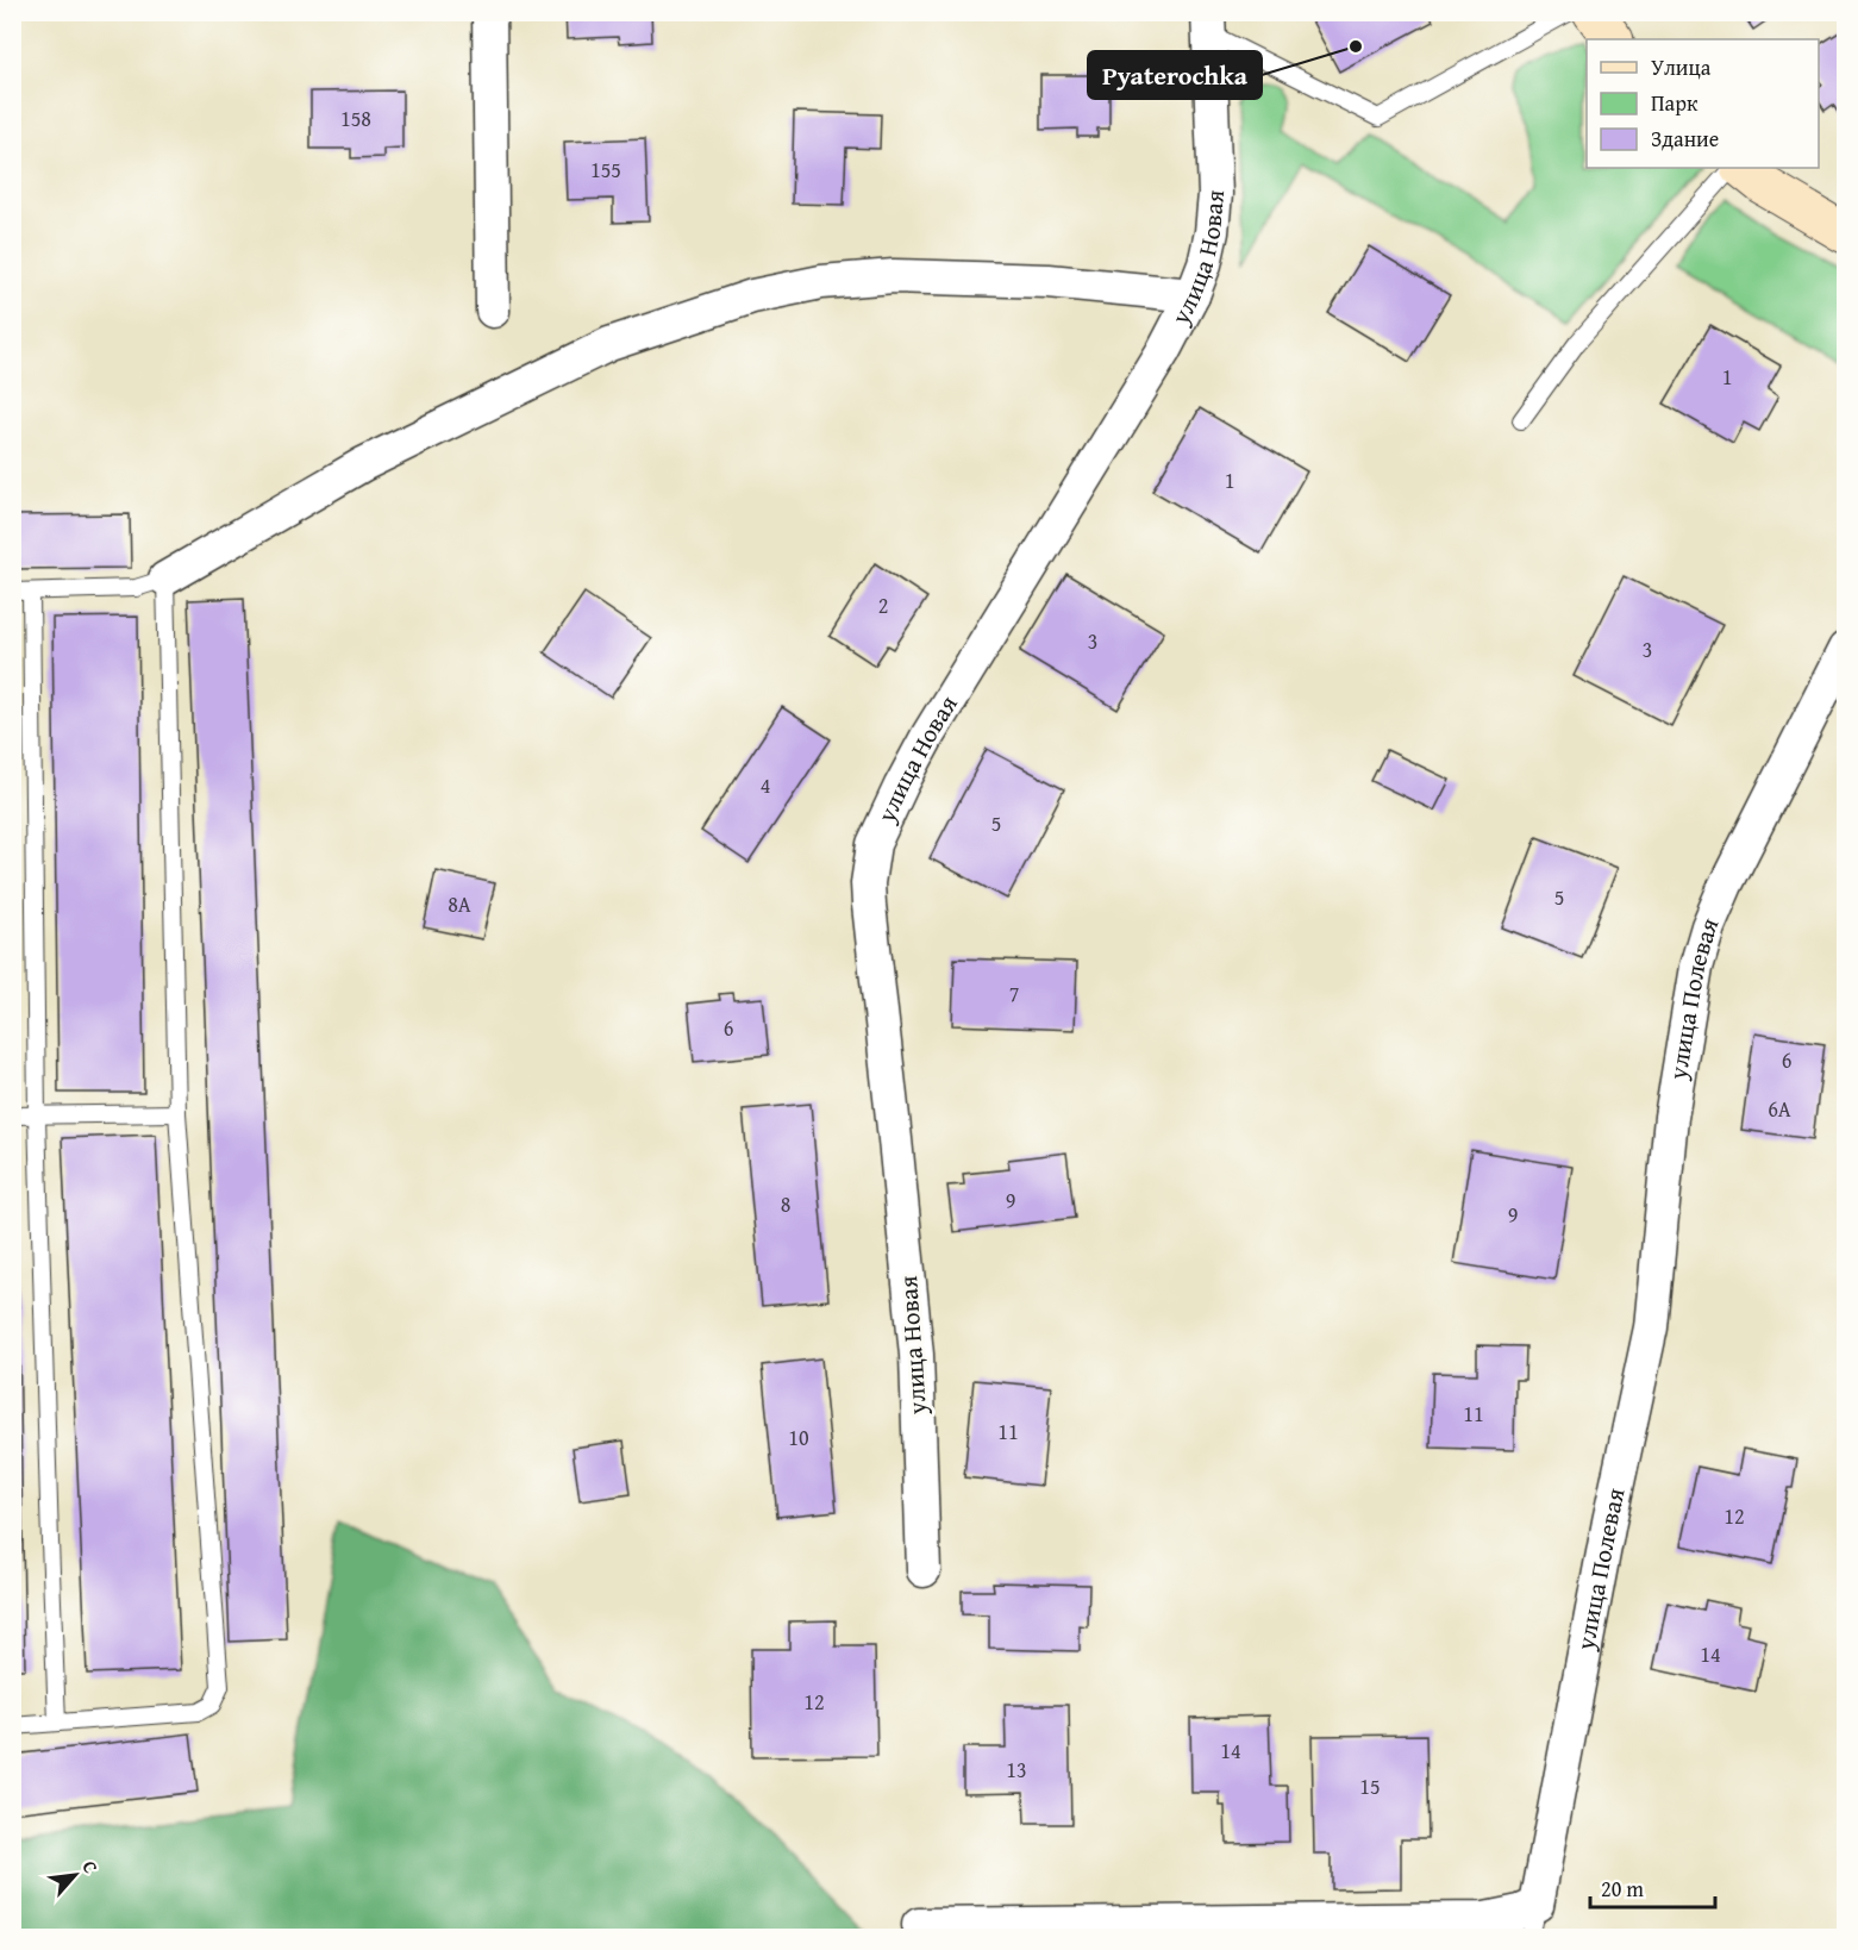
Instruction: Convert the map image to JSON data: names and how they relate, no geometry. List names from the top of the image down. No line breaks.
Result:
{"streets":{"street":["улица Новая","улица Полевая"]},"places":["Pyaterochka"],"house_numbers":["158","155","1","1","2","3","3","4","5","5","8А","7","6","6","6А","9","8","9","11","11","10","12","14","12","14","13","15"],"legend":["Улица","Парк","Здание"],"scale_bar":"20 m","north":"top right"}
